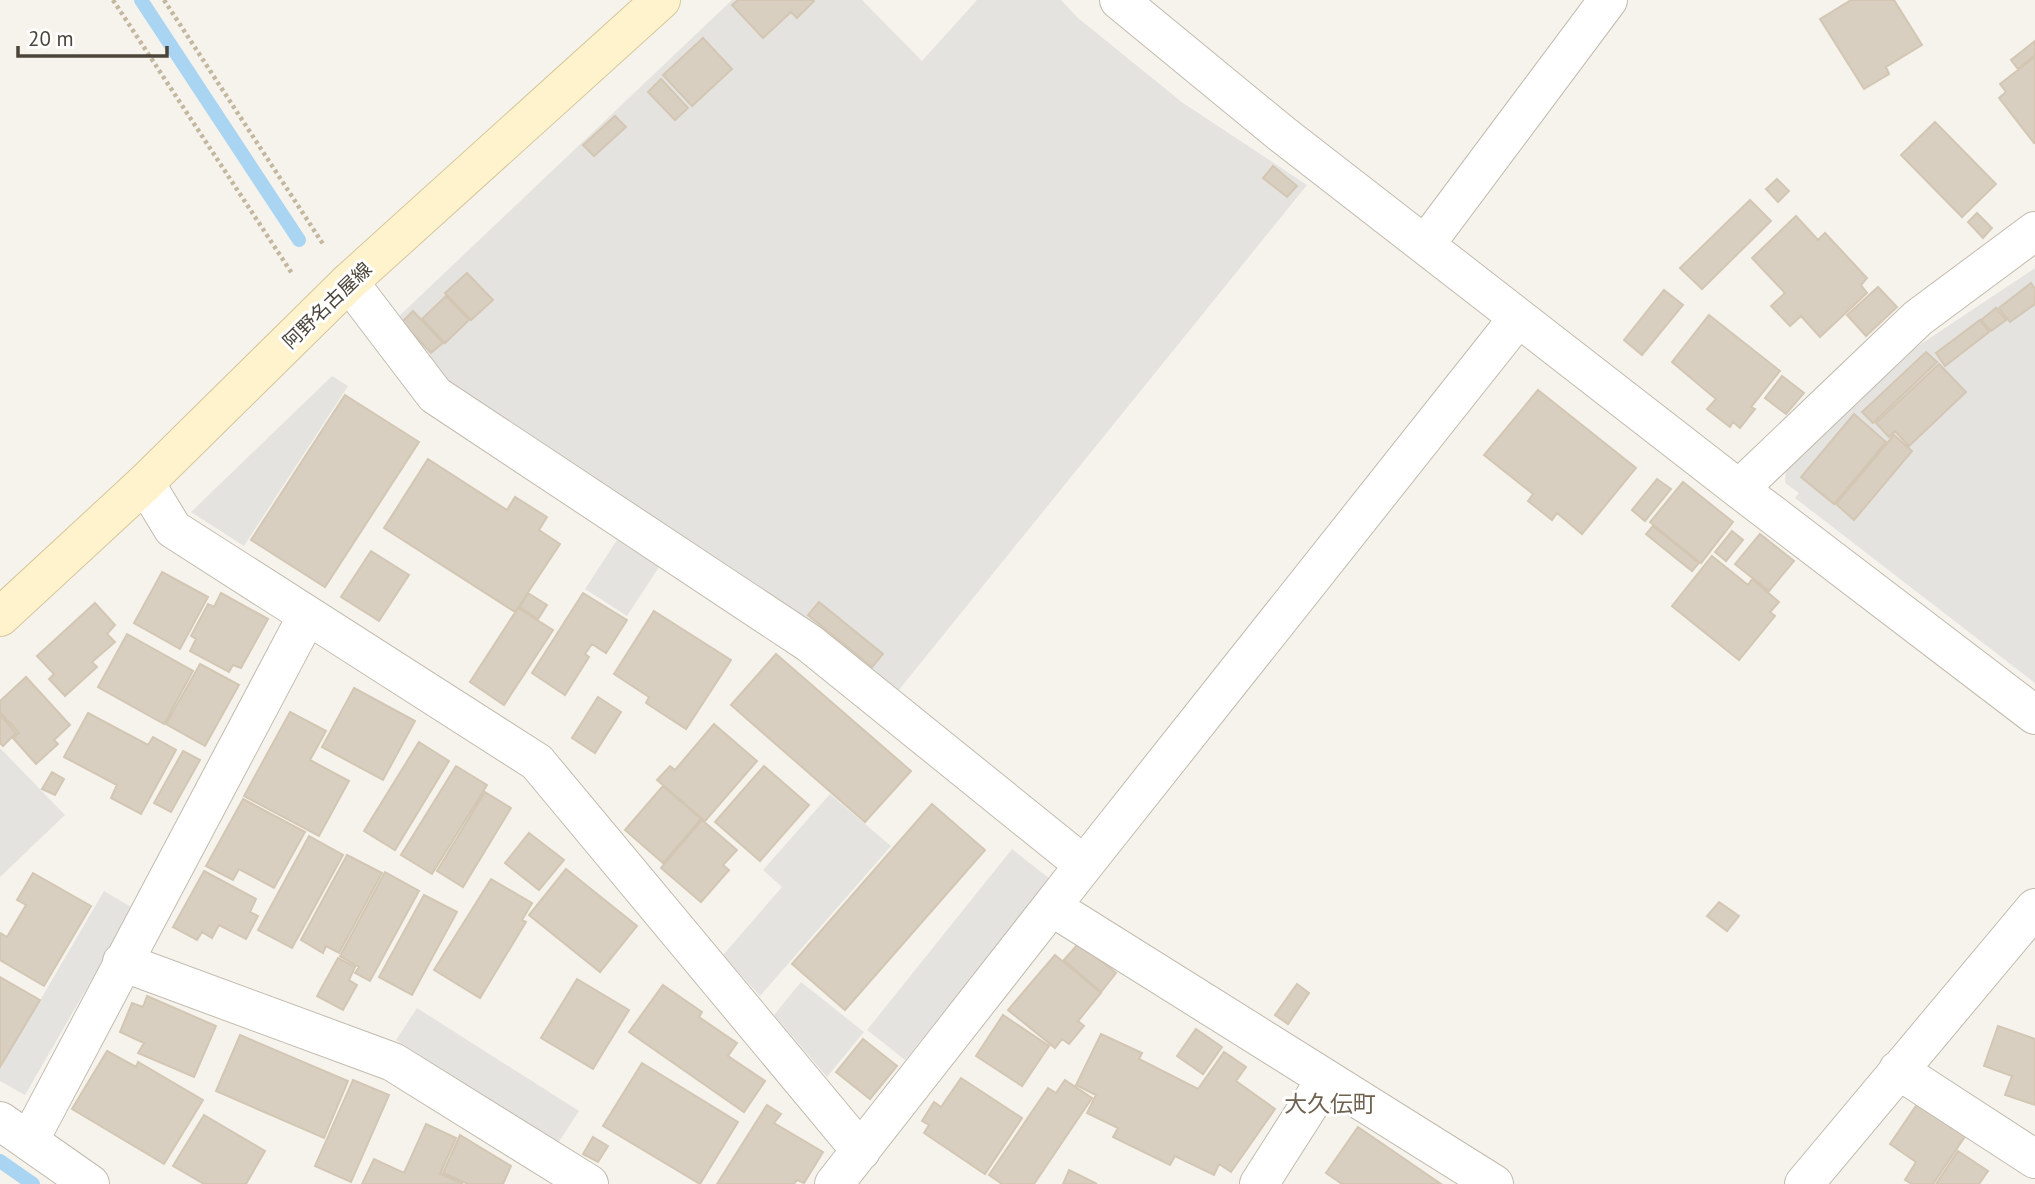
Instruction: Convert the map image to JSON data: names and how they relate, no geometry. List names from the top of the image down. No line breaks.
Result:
{"streets":{"main road":["阿野名古屋線"]},"districts":["大久伝町"],"scale_bar":"20 m"}
